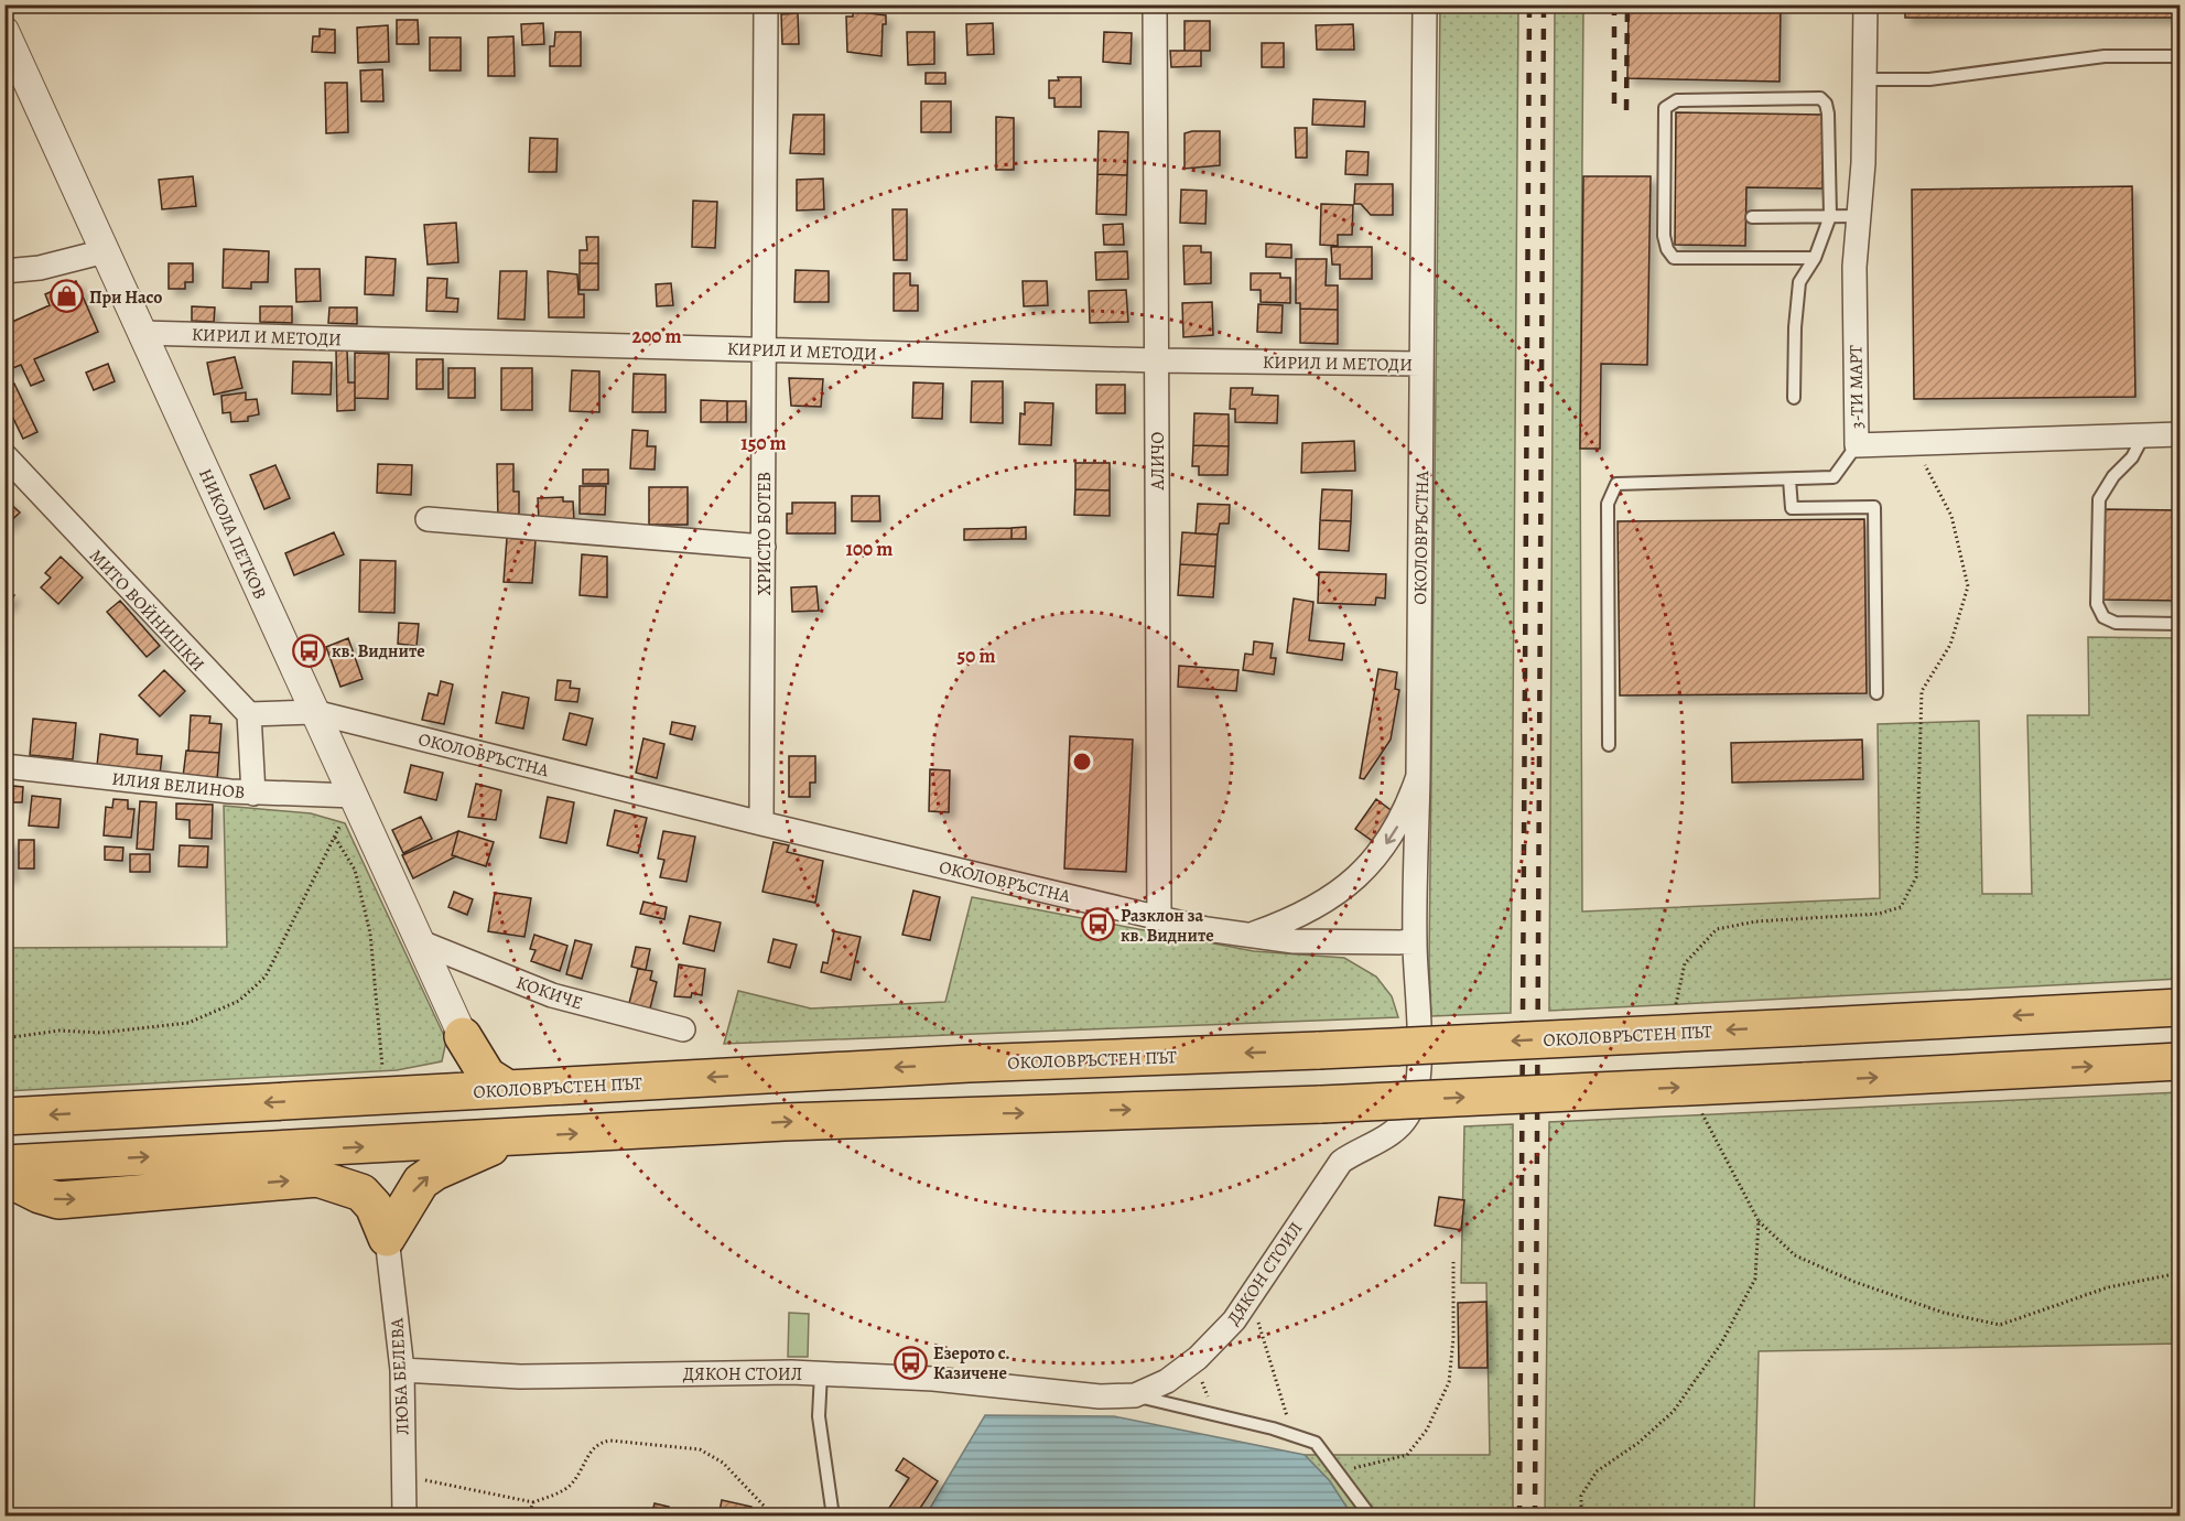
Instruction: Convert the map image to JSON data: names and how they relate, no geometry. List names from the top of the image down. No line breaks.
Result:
{"streets":{"highway":["ОКОЛОВРЪСТЕН ПЪТ"],"street":["КИРИЛ И МЕТОДИ","3-ТИ МАРТ","АЛИЧО","НИКОЛА ПЕТКОВ","ХРИСТО БОТЕВ","ОКОЛОВРЪСТНА","МИТО ВОЙНИШКИ","ИЛИЯ ВЕЛИНОВ","КОКИЧЕ","ДЯКОН СТОИЛ","ЛЮБА БЕЛЕВА"]},"crossings":[["КИРИЛ И МЕТОДИ","АЛИЧО"],["КИРИЛ И МЕТОДИ","НИКОЛА ПЕТКОВ"],["КИРИЛ И МЕТОДИ","ХРИСТО БОТЕВ"],["КИРИЛ И МЕТОДИ","ОКОЛОВРЪСТНА"],["АЛИЧО","ОКОЛОВРЪСТНА"],["НИКОЛА ПЕТКОВ","ОКОЛОВРЪСТНА"],["НИКОЛА ПЕТКОВ","ИЛИЯ ВЕЛИНОВ"],["НИКОЛА ПЕТКОВ","КОКИЧЕ"],["ХРИСТО БОТЕВ","ОКОЛОВРЪСТНА"],["ОКОЛОВРЪСТНА","ДЯКОН СТОИЛ"],["ДЯКОН СТОИЛ","ЛЮБА БЕЛЕВА"]],"places":{"shop":["При Насо"],"bus stop":["кв. Видните","Разклон за кв. Видните","Езерото с. Казичене"]},"rings":["200 m","150 m","100 m","50 m"]}
